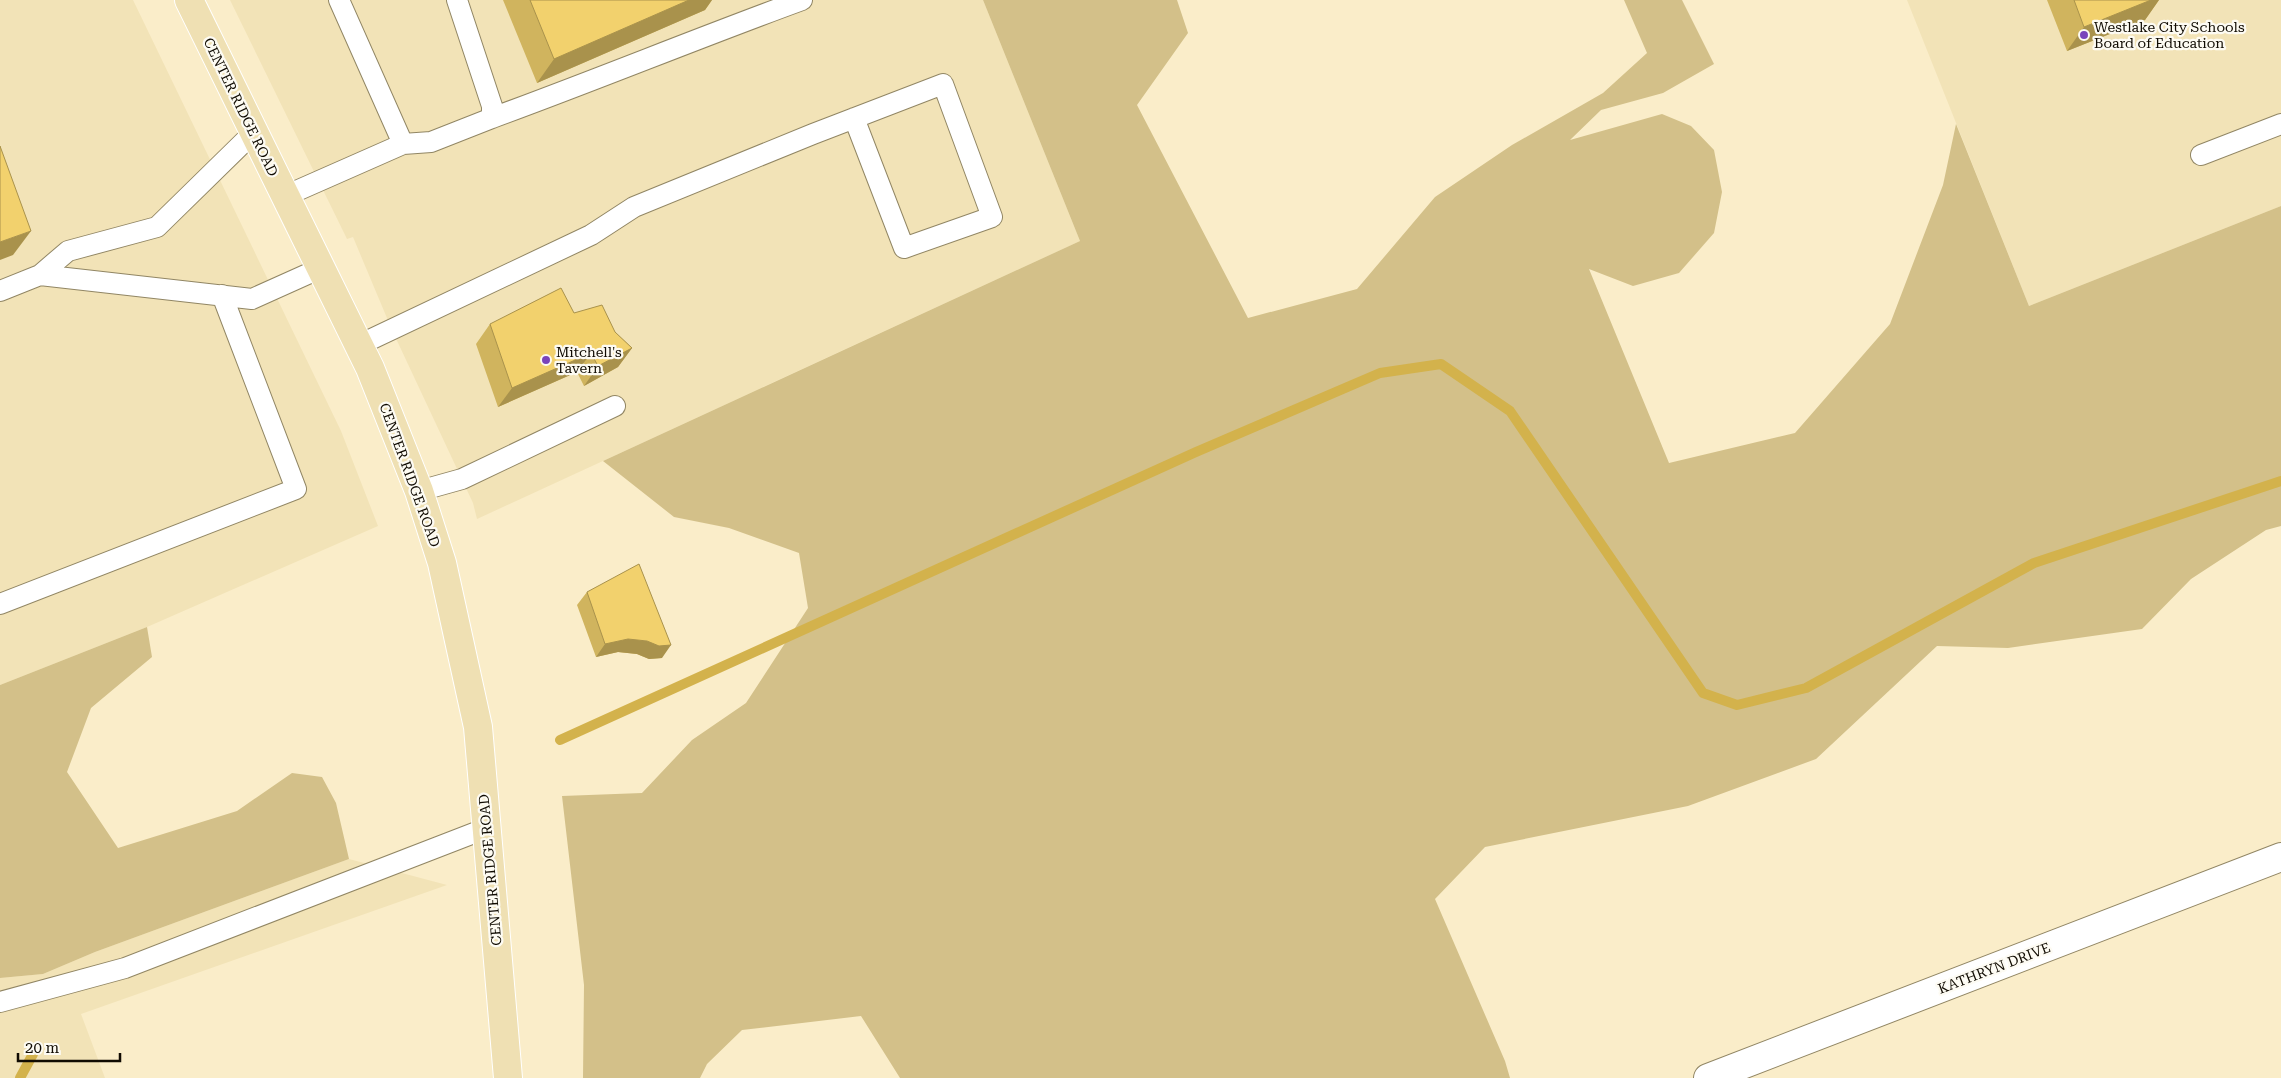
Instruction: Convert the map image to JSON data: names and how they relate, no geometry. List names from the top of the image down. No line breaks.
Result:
{"streets":{"main road":["CENTER RIDGE ROAD"],"street":["KATHRYN DRIVE"]},"places":["Westlake City Schools Board of Education","Mitchell's Tavern"],"scale_bar":"20 m"}
